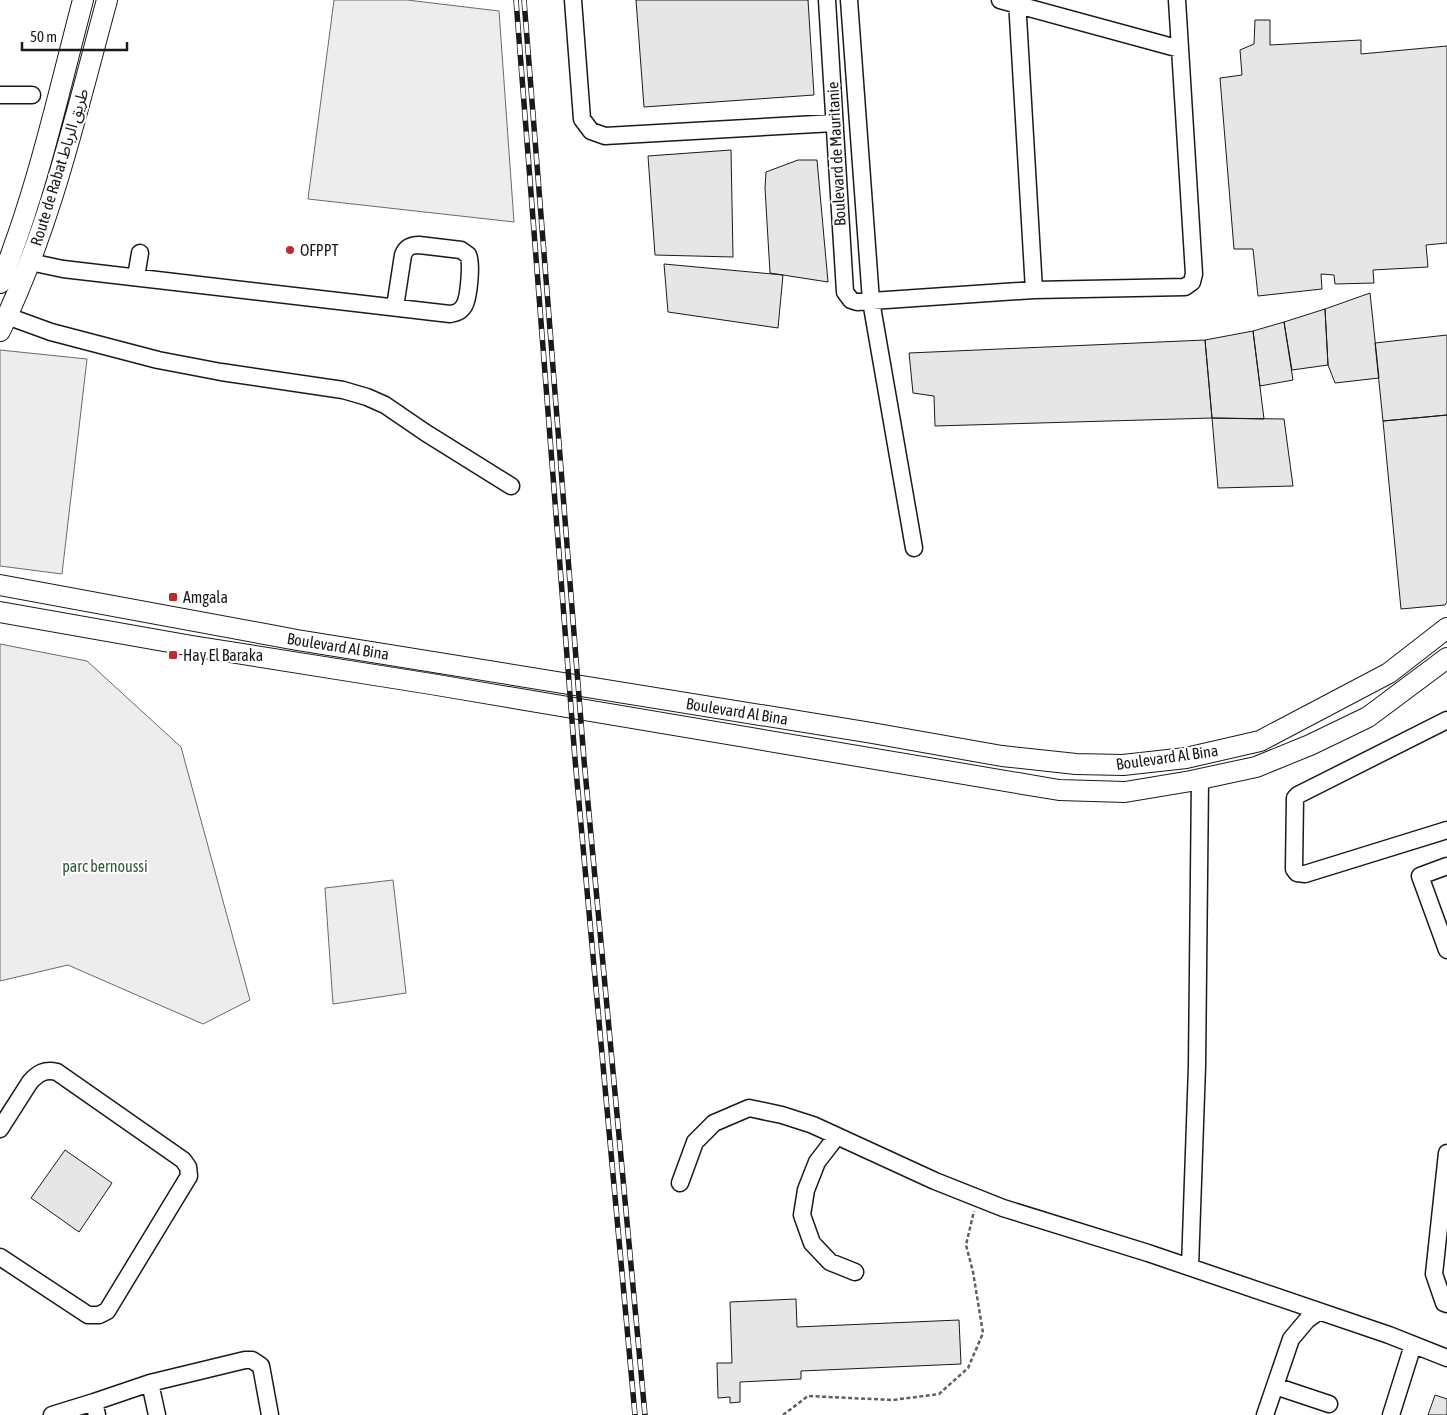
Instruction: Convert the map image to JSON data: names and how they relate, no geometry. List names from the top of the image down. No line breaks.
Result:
{"streets":{"main road":["Route de Rabat طريق الرباط","Boulevard Al Bina"],"street":["Boulevard de Mauritanie"]},"parks":["parc bernoussi"],"places":{"other":["OFPPT"],"transit":["Amgala","Hay El Baraka"]},"scale_bar":"50 m"}
